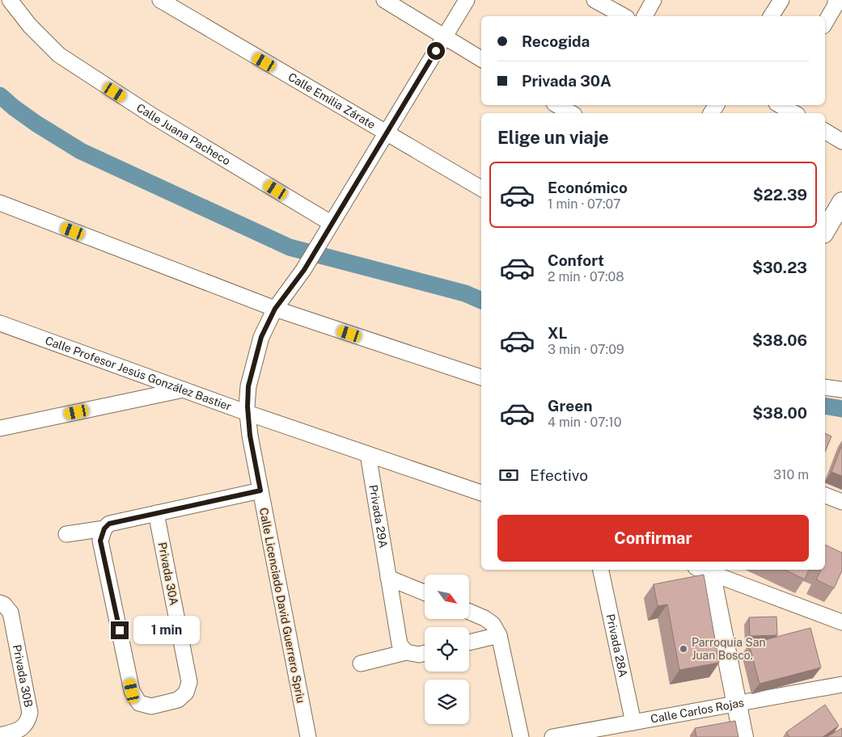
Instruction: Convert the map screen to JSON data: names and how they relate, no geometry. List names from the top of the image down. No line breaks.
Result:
{"streets":{"street":["Calle Emilia Zárate","Calle Juana Pacheco","Calle Profesor Jesús González Bastier","Privada 29A","Privada 30A","Calle Licenciado David Guerrero Spriu","Privada 28A","Privada 30B","Calle Carlos Rojas"]},"crossings":[["Calle Emilia Zárate","Calle Licenciado David Guerrero Spriu"],["Calle Juana Pacheco","Calle Licenciado David Guerrero Spriu"],["Calle Profesor Jesús González Bastier","Privada 29A"],["Calle Profesor Jesús González Bastier","Calle Licenciado David Guerrero Spriu"],["Privada 28A","Calle Carlos Rojas"]],"places":["Parroquia San Juan Bosco."],"north":"bottom right","page":{"banner":["Recogida","Privada 30A"],"heading":"Elige un viaje","list":[{"name":"Económico","note":"1 min · 07:07","value":"$22.39"},{"name":"Confort","note":"2 min · 07:08","value":"$30.23"},{"name":"XL","note":"3 min · 07:09","value":"$38.06"},{"name":"Green","note":"4 min · 07:10","value":"$38.00"}],"pay":["Efectivo","310 m"],"buttons":"Confirmar","bubble":"1 min"}}
